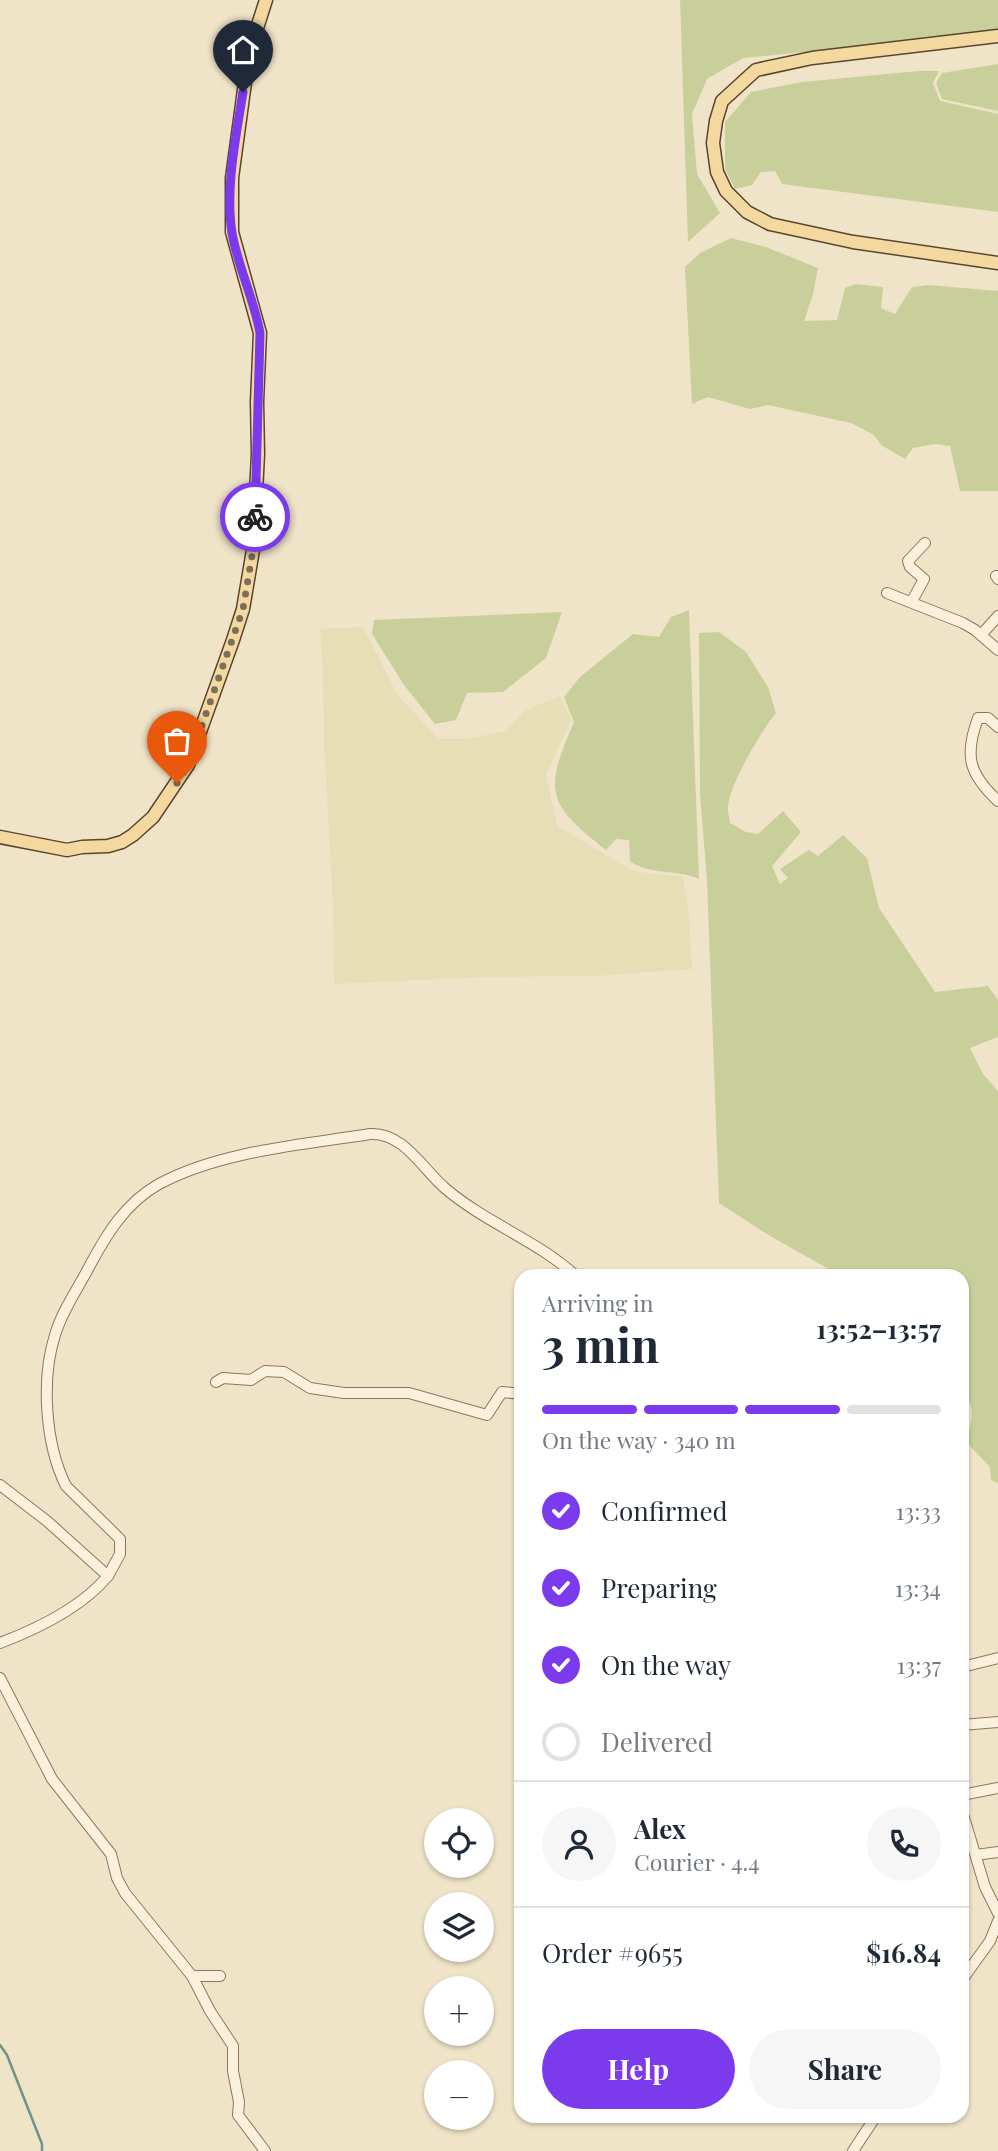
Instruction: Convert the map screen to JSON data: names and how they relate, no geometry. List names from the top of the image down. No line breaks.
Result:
{"page":{"heading":["3 min","Arriving in","13:52–13:57"],"panel":["Alex","Courier · 4.4","Order #9655","$16.84"],"bar":"On the way · 340 m","list":[["Confirmed","13:33"],["Preparing","13:34"],["On the way","13:37"],"Delivered"],"map_buttons":["+","−"],"buttons":["Help","Share"]}}
